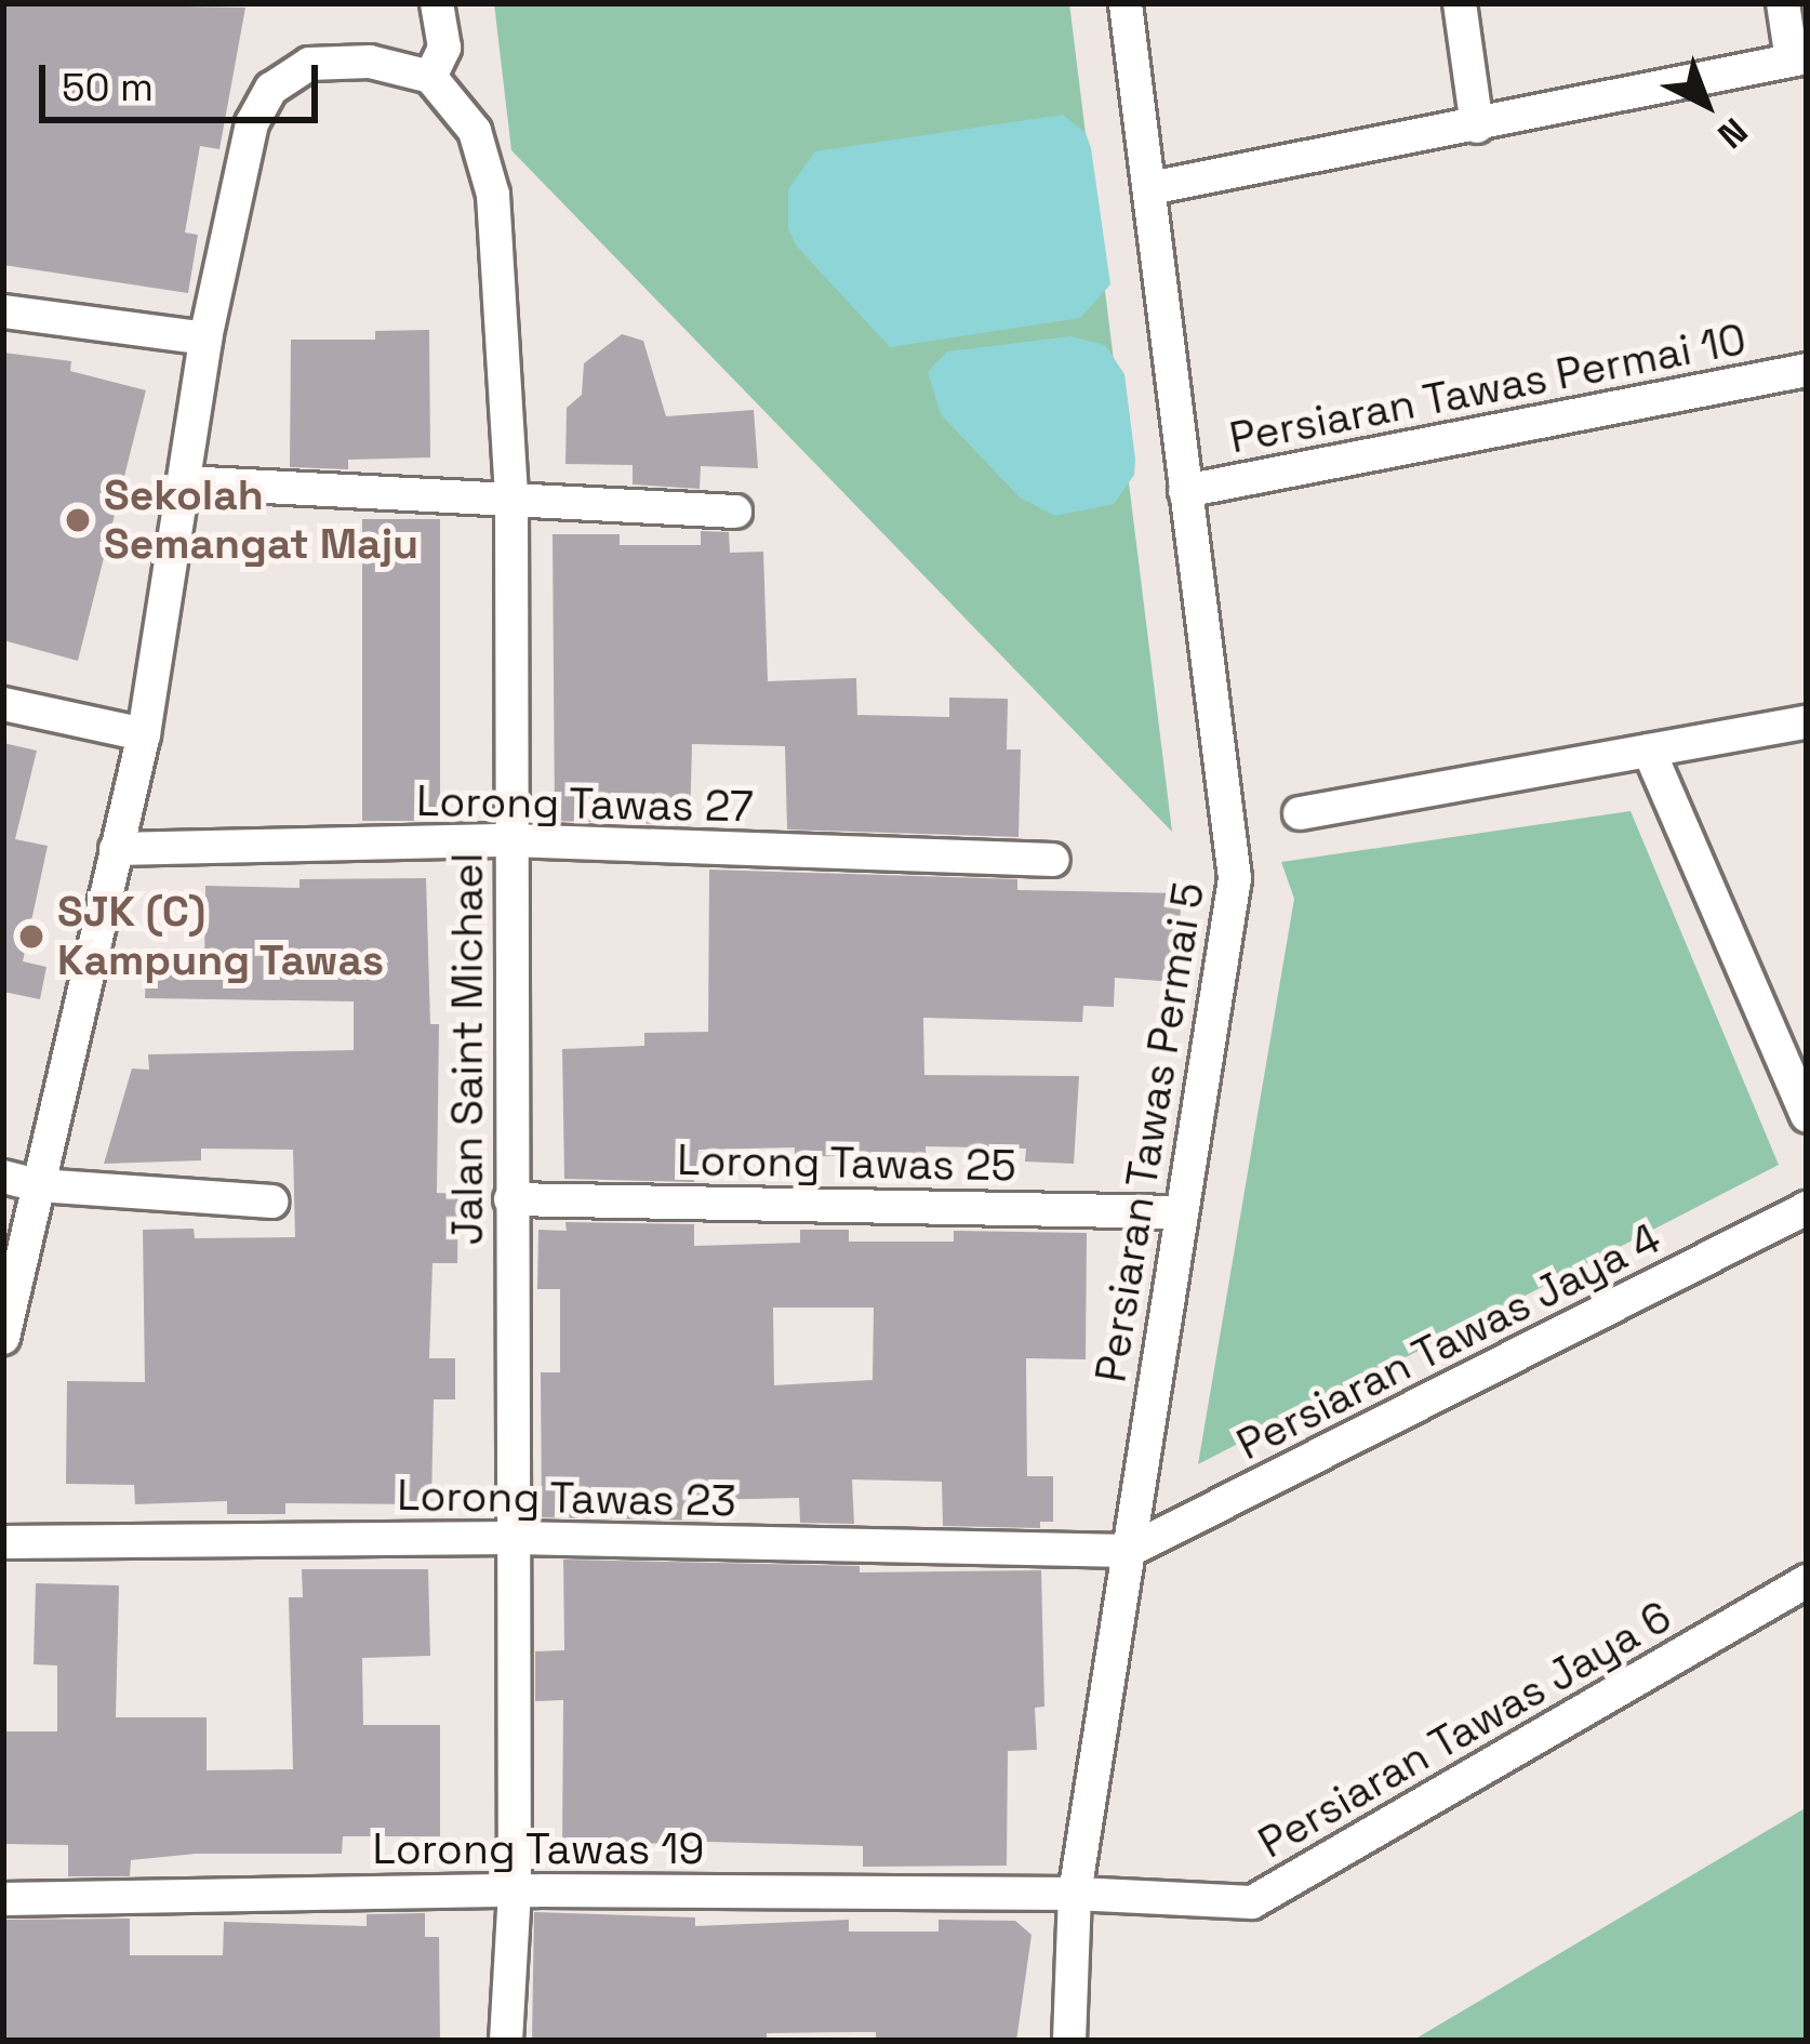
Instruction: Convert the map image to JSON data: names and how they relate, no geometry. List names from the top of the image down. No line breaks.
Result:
{"streets":{"street":["Persiaran Tawas Permai 10","Lorong Tawas 27","Jalan Saint Michael","Persiaran Tawas Permai 5","Lorong Tawas 25","Persiaran Tawas Jaya 4","Lorong Tawas 23","Persiaran Tawas Jaya 6","Lorong Tawas 19"]},"crossings":[["Persiaran Tawas Permai 10","Persiaran Tawas Permai 5"],["Lorong Tawas 27","Jalan Saint Michael"],["Jalan Saint Michael","Lorong Tawas 25"],["Jalan Saint Michael","Lorong Tawas 23"],["Jalan Saint Michael","Lorong Tawas 19"],["Persiaran Tawas Permai 5","Lorong Tawas 25"],["Persiaran Tawas Permai 5","Persiaran Tawas Jaya 4"],["Persiaran Tawas Permai 5","Lorong Tawas 23"],["Persiaran Tawas Permai 5","Persiaran Tawas Jaya 6"],["Persiaran Tawas Permai 5","Lorong Tawas 19"],["Persiaran Tawas Jaya 4","Lorong Tawas 23"],["Persiaran Tawas Jaya 6","Lorong Tawas 19"]],"places":["Sekolah Semangat Maju","SJK (C) Kampung Tawas"],"scale_bar":"50 m","north":"bottom right"}
